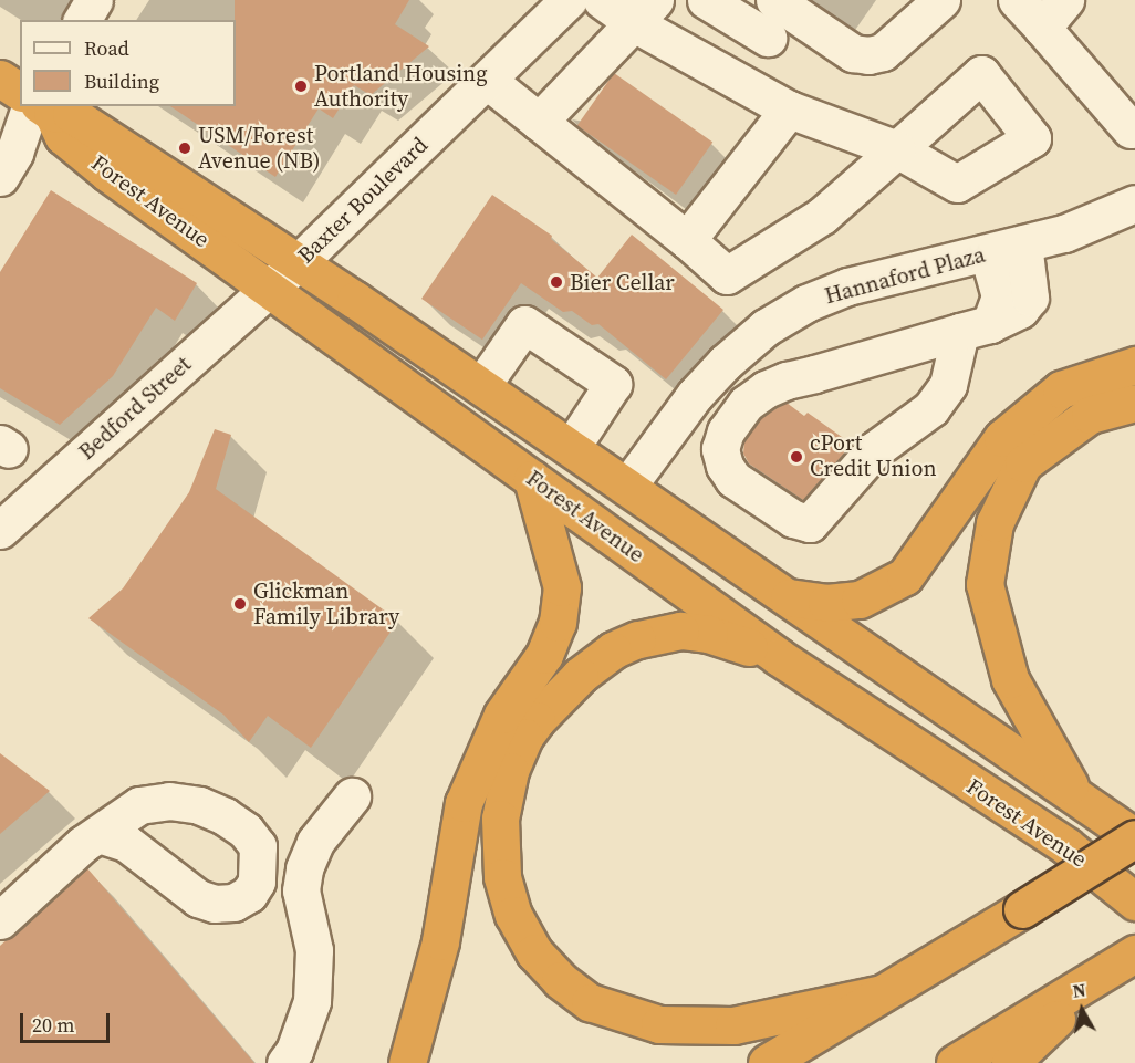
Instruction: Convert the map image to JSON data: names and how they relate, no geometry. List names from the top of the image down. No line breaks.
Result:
{"streets":{"highway":["Forest Avenue"],"street":["Baxter Boulevard","Hannaford Plaza","Bedford Street"]},"crossings":[["Baxter Boulevard","Forest Avenue"],["Baxter Boulevard","Bedford Street"],["Forest Avenue","Hannaford Plaza"],["Forest Avenue","Bedford Street"]],"places":["Portland Housing Authority","USM/Forest Avenue (NB)","Bier Cellar","cPort Credit Union","Glickman Family Library"],"legend":["Road","Building"],"scale_bar":"20 m","north":"top"}
